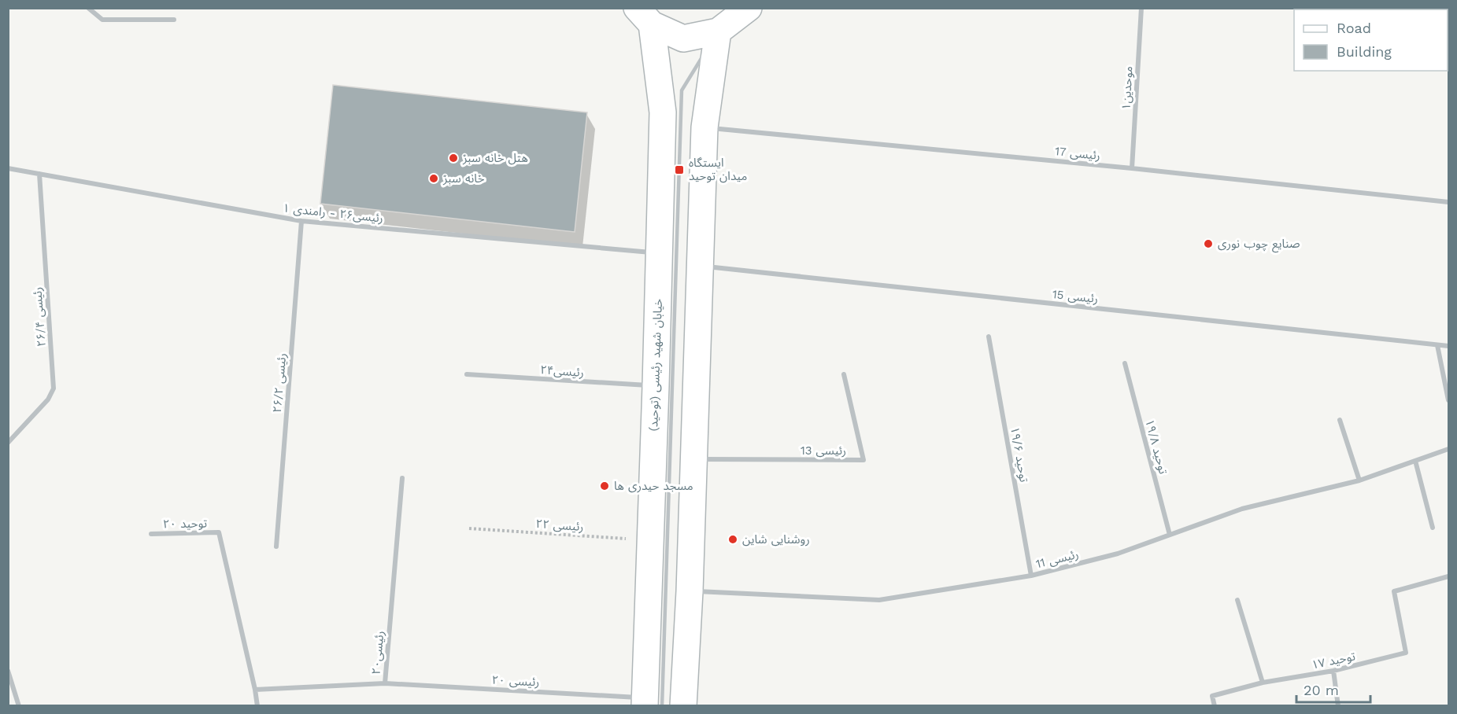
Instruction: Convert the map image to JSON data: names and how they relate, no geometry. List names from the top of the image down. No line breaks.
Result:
{"streets":{"main road":["خیابان شهید رئیسی (توحید)"],"street":["موحدین۱","رئیسی 17","رئیسی۲۶ - رامندی ۱","رئیسی 15","رئیسی ۲۶/۴","رئیسی۲۴","رئیسی ۲۶/۲","توحید ۱۹/۸","رئیسی 13","توحید ۱۹/۶","توحید ۲۰","رئیسی 11","رئیسی۲۰","توحید ۱۷","رئیسی ۲۰"],"path":["رئیسی ۲۲"]},"crossings":[["موحدین۱","رئیسی 17"],["رئیسی۲۶ - رامندی ۱","رئیسی ۲۶/۴"],["رئیسی۲۶ - رامندی ۱","خیابان شهید رئیسی (توحید)"],["رئیسی۲۶ - رامندی ۱","رئیسی ۲۶/۲"],["خیابان شهید رئیسی (توحید)","رئیسی۲۴"],["خیابان شهید رئیسی (توحید)","رئیسی ۲۲"],["خیابان شهید رئیسی (توحید)","رئیسی ۲۰"],["توحید ۱۹/۸","رئیسی 11"],["توحید ۱۹/۶","رئیسی 11"],["توحید ۲۰","رئیسی۲۰"],["رئیسی۲۰","رئیسی ۲۰"]],"places":{"other":["هتل خانه سبز","خانه سبز","صنایع چوب نوری","مسجد حیدری ها","روشنایی شاین"],"transit":["ایستگاه میدان توحید"]},"legend":["Road","Building"],"scale_bar":"20 m"}
